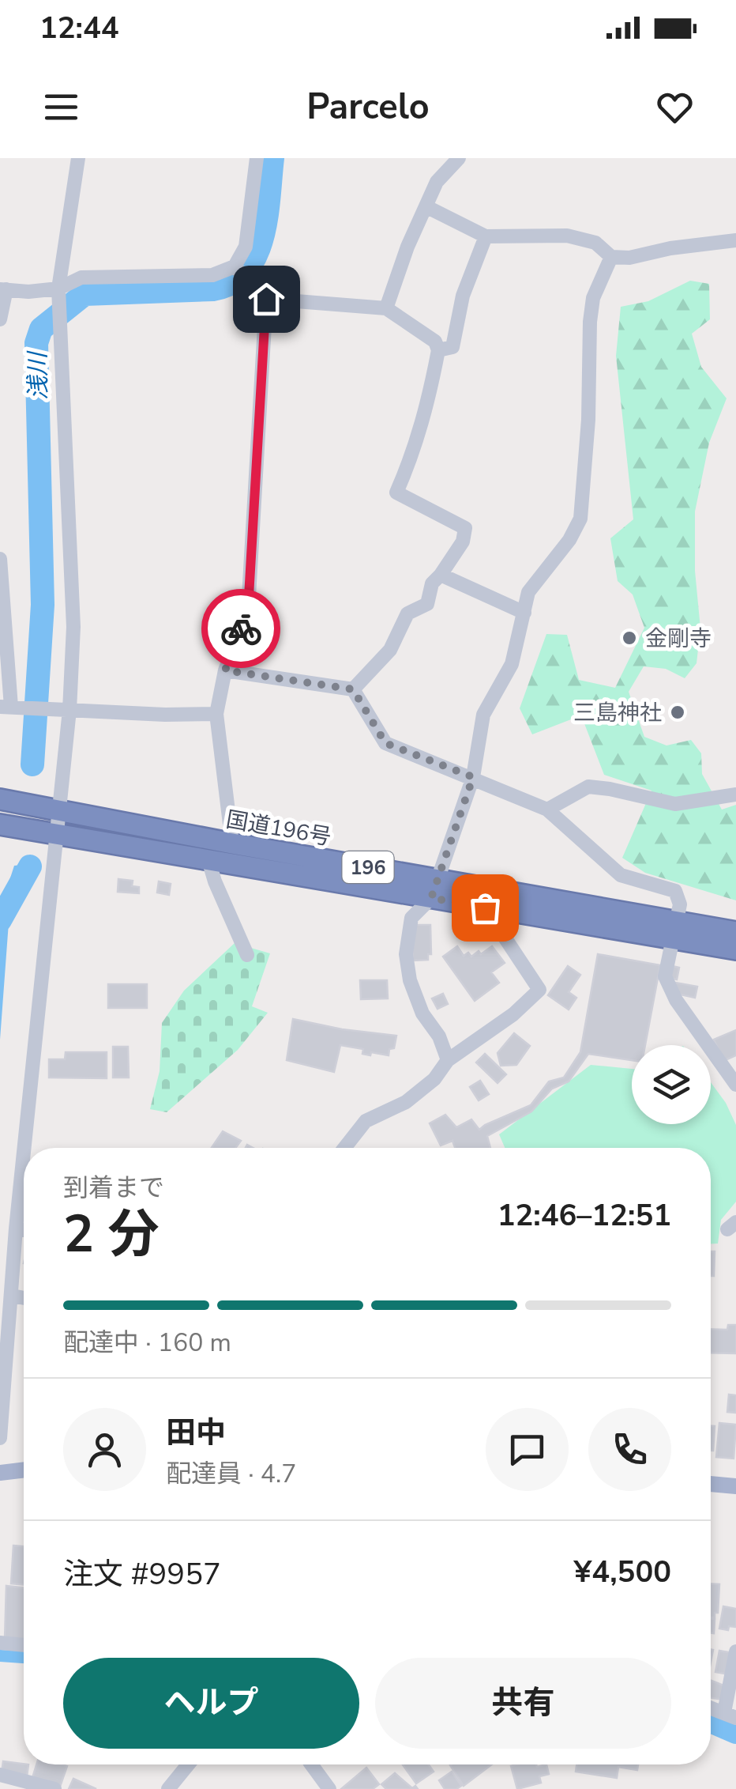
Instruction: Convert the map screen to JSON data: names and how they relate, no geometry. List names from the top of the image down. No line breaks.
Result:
{"streets":{"highway":["国道196号","196"]},"water":["浅川"],"places":["金剛寺","三島神社"],"page":{"status":"12:44","header":"Parcelo","heading":["2 分","到着まで","12:46–12:51"],"panel":["田中","配達員 · 4.7","注文 #9957","¥4,500"],"bar":"配達中 · 160 m","buttons":["ヘルプ","共有"]}}
